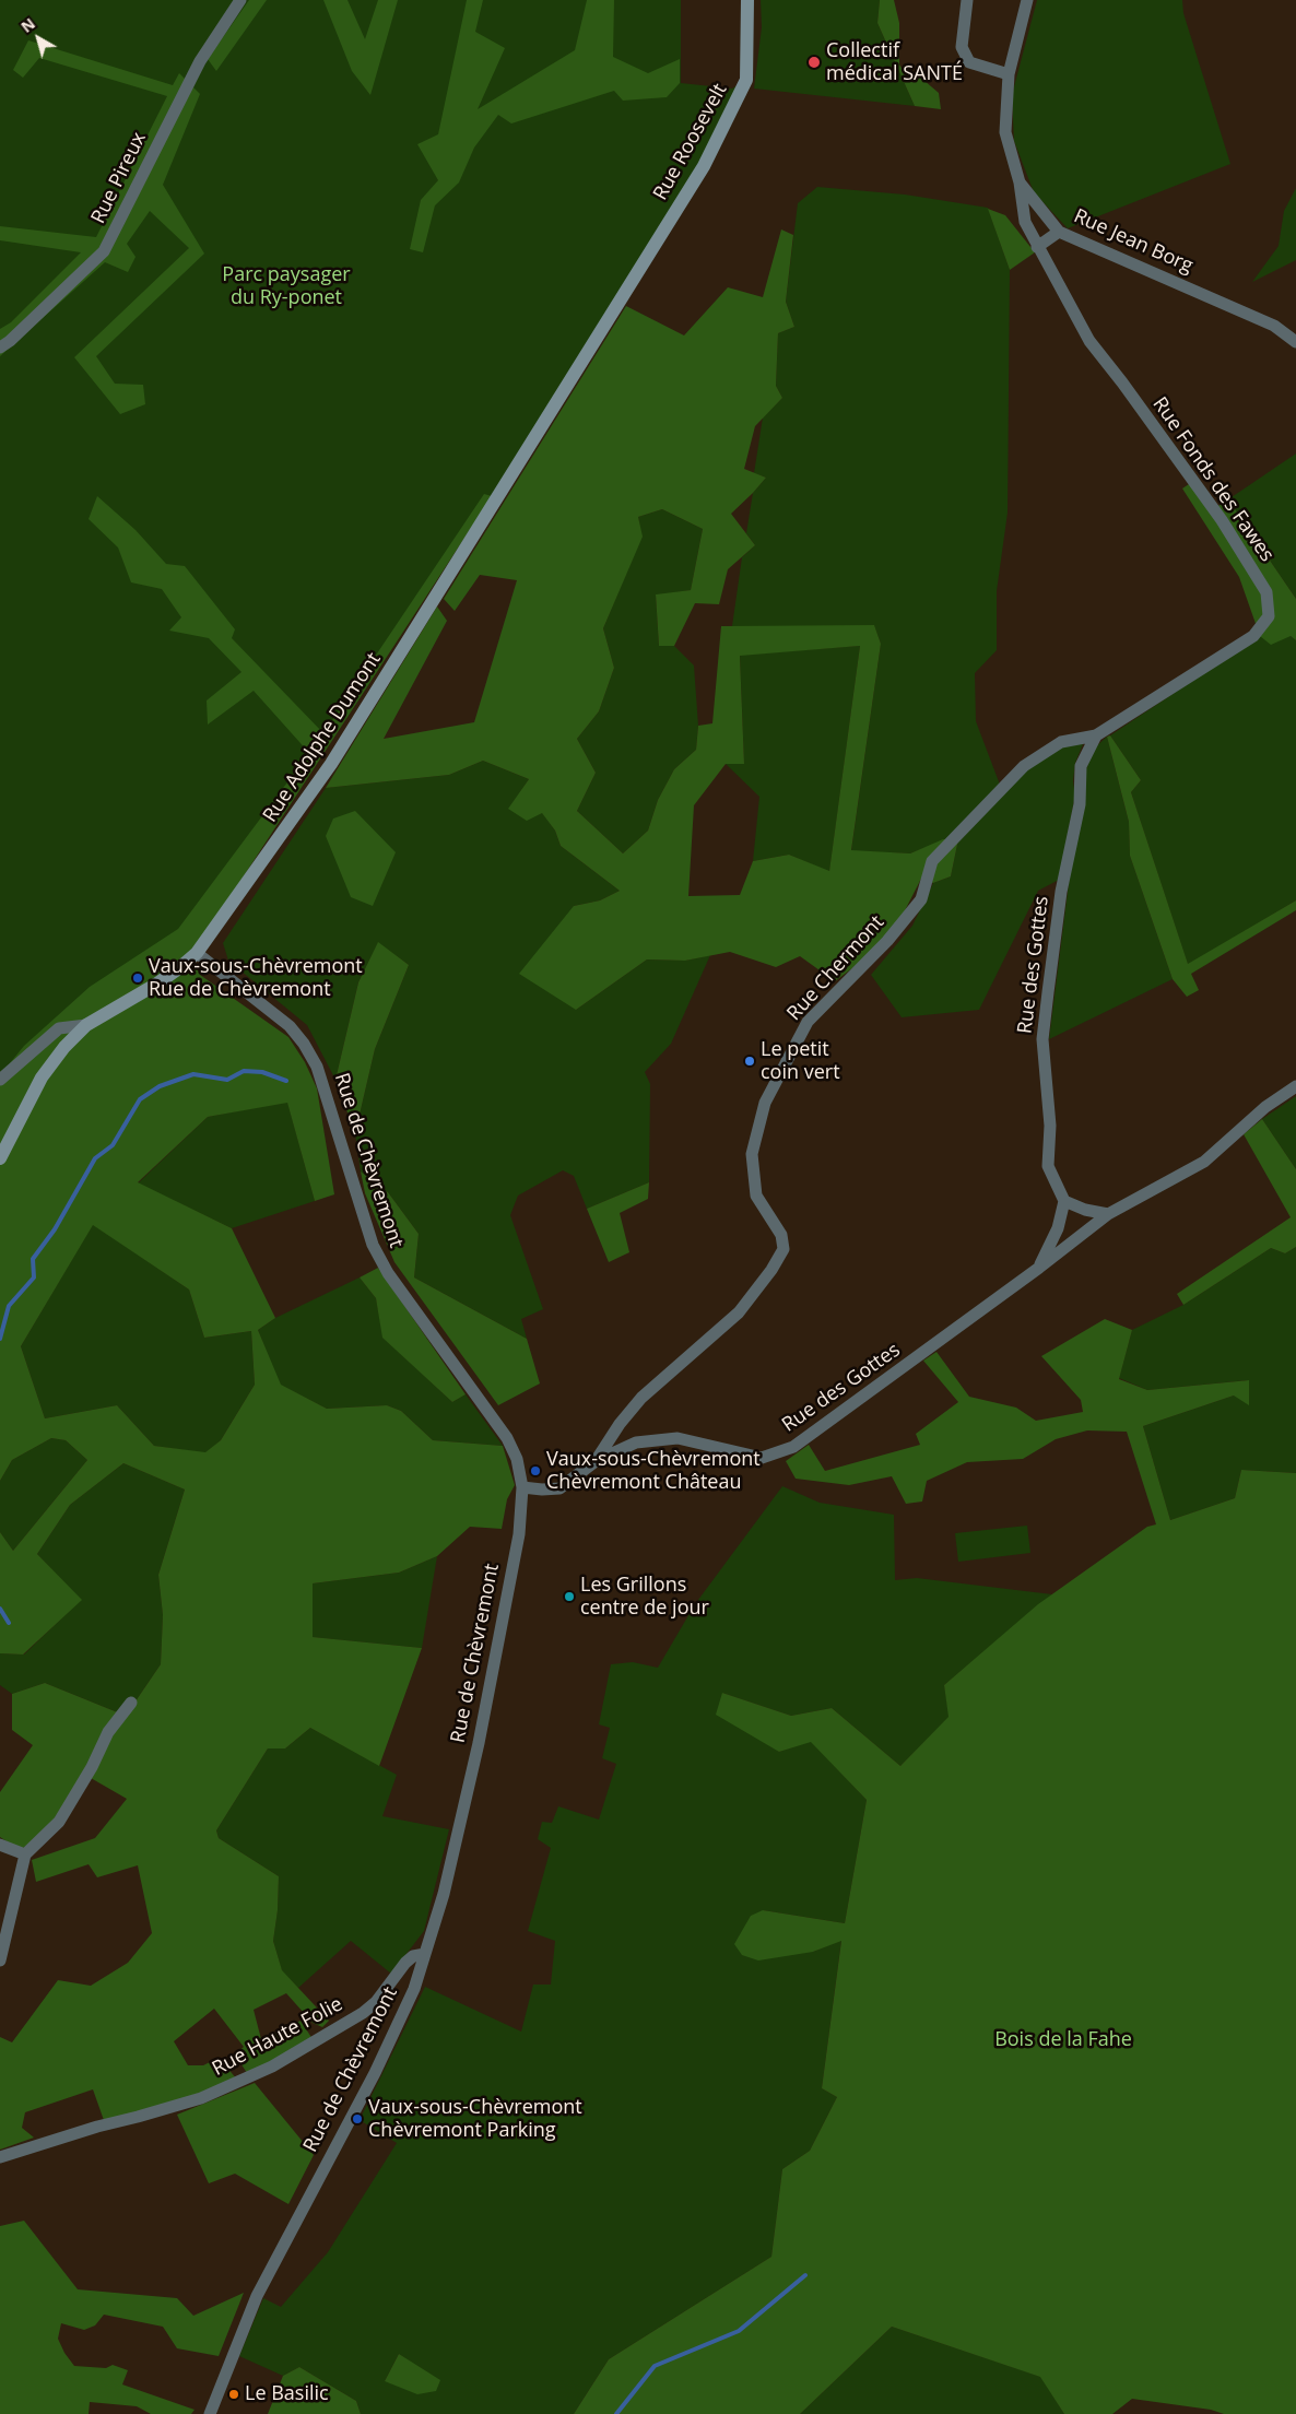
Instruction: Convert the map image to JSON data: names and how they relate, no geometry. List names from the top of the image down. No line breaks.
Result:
{"streets":{"main road":["Rue Roosevelt","Rue Adolphe Dumont"],"street":["Rue Pireux","Rue Jean Borg","Rue Fonds des Fawes","Rue des Gottes","Rue Chermont","Rue de Chèvremont","Rue Haute Folie"]},"crossings":[["Rue Roosevelt","Rue Adolphe Dumont"],["Rue Jean Borg","Rue Fonds des Fawes"],["Rue Fonds des Fawes","Rue des Gottes"],["Rue Fonds des Fawes","Rue Chermont"],["Rue Adolphe Dumont","Rue de Chèvremont"],["Rue des Gottes","Rue Chermont"],["Rue des Gottes","Rue de Chèvremont"],["Rue de Chèvremont","Rue Haute Folie"]],"parks":["Parc paysager du Ry-ponet","Bois de la Fahe"],"places":["Collectif médical SANTÉ","Vaux-sous-Chèvremont Rue de Chèvremont","Le petit coin vert","Vaux-sous-Chèvremont Chèvremont Château","Les Grillons centre de jour","Vaux-sous-Chèvremont Chèvremont Parking","Le Basilic"],"north":"top left"}
